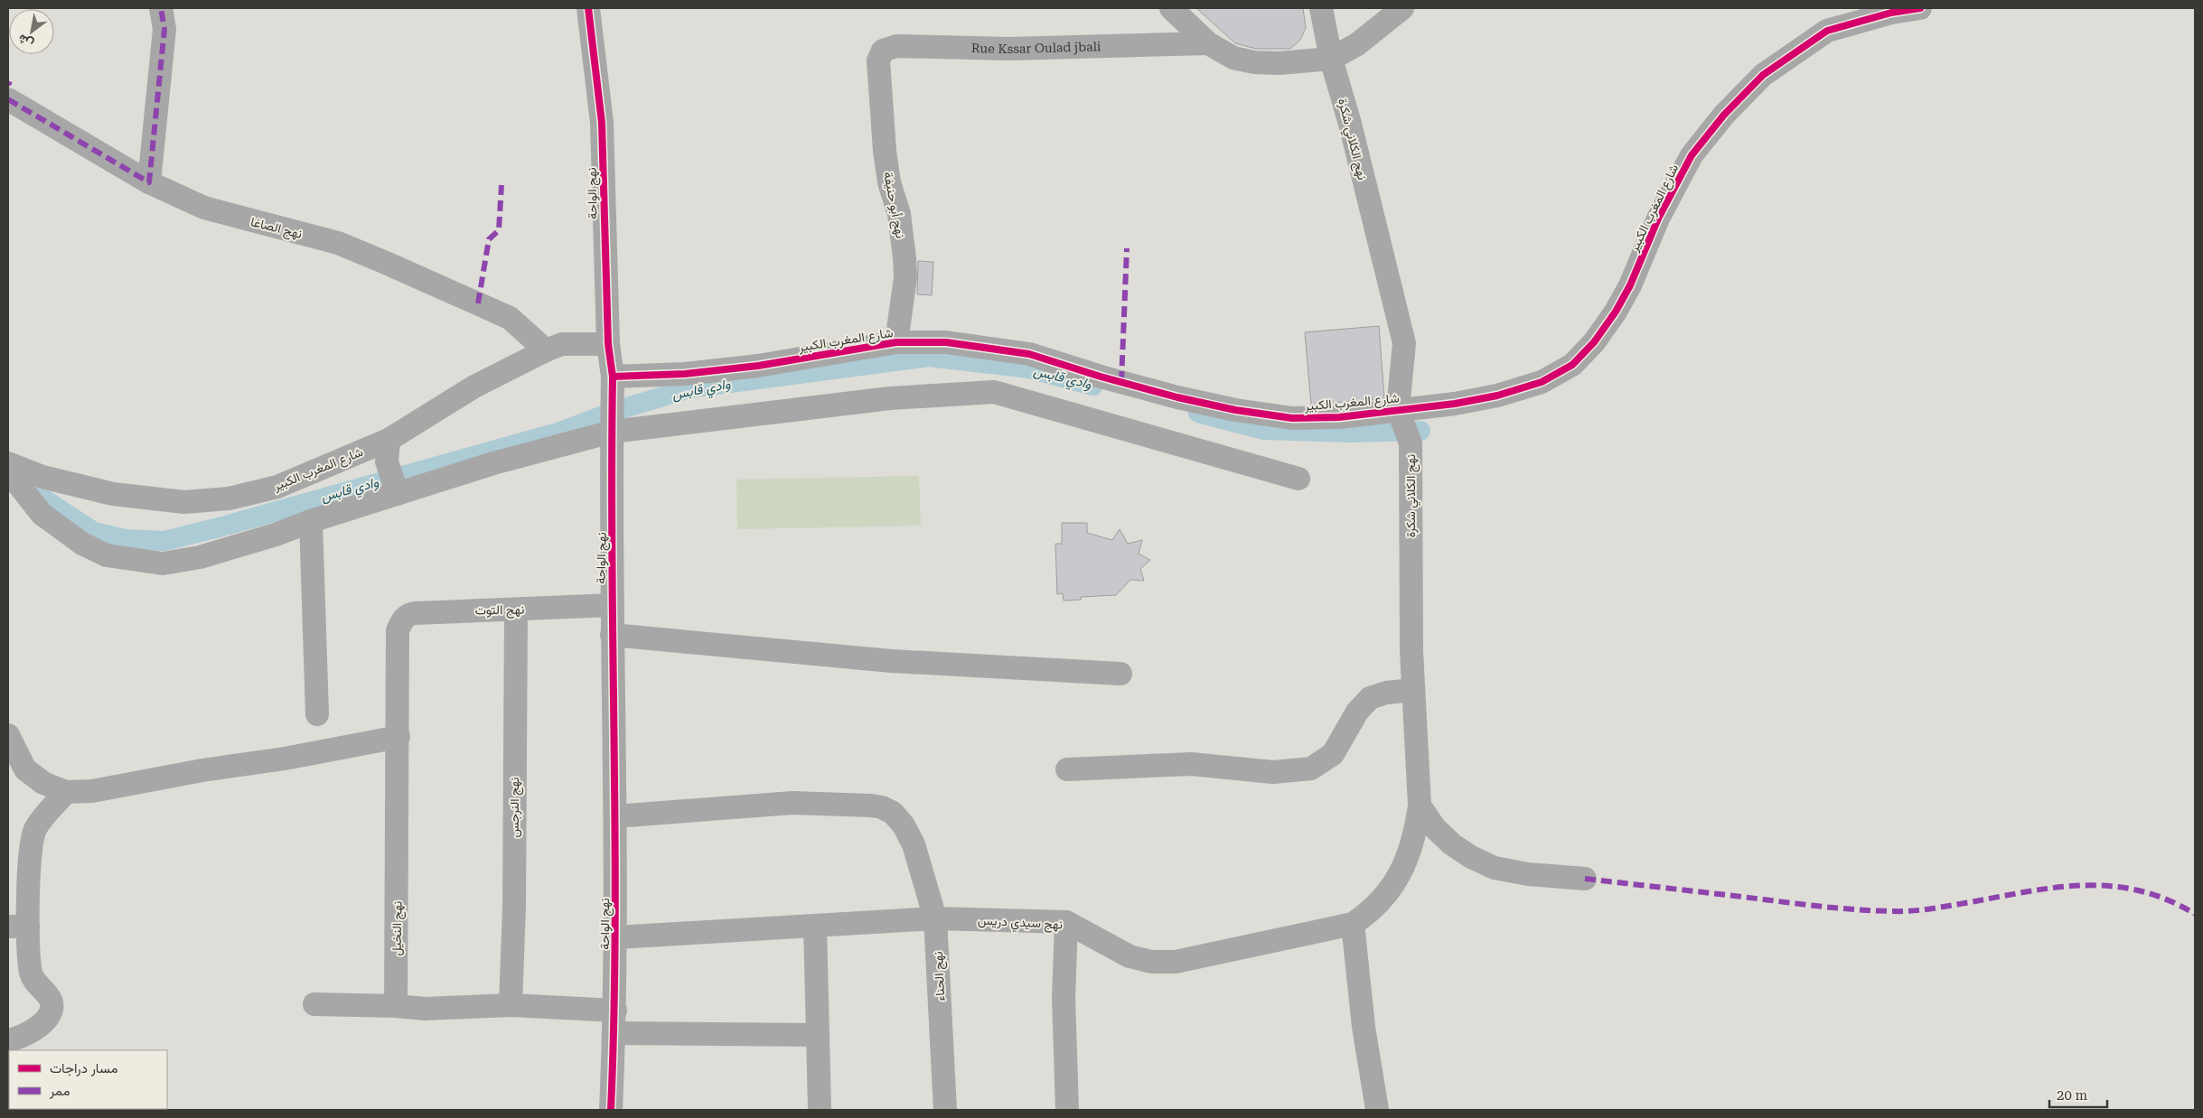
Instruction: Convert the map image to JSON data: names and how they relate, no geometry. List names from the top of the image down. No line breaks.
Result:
{"streets":{"street":["Rue Kssar Oulad jbali","نهج الكلاني شكرة","نهج الواحة","نهج أبو حنيفة","شارع المغرب الكبير","نهج الصاغا","نهج التوت","نهج النرجس","نهج سيدي دريس","نهج النخيل","نهج الحناء"]},"crossings":[["Rue Kssar Oulad jbali","نهج أبو حنيفة"],["نهج الكلاني شكرة","شارع المغرب الكبير"],["نهج الكلاني شكرة","نهج سيدي دريس"],["نهج الواحة","شارع المغرب الكبير"],["نهج الواحة","نهج التوت"],["نهج الواحة","نهج سيدي دريس"],["نهج الواحة","نهج الحناء"],["نهج أبو حنيفة","شارع المغرب الكبير"],["شارع المغرب الكبير","نهج الصاغا"],["نهج التوت","نهج النرجس"],["نهج التوت","نهج النخيل"],["نهج سيدي دريس","نهج الحناء"]],"water":["وادي قابس"],"legend":["مسار دراجات","ممر"],"scale_bar":"20 m","north":"bottom left"}
